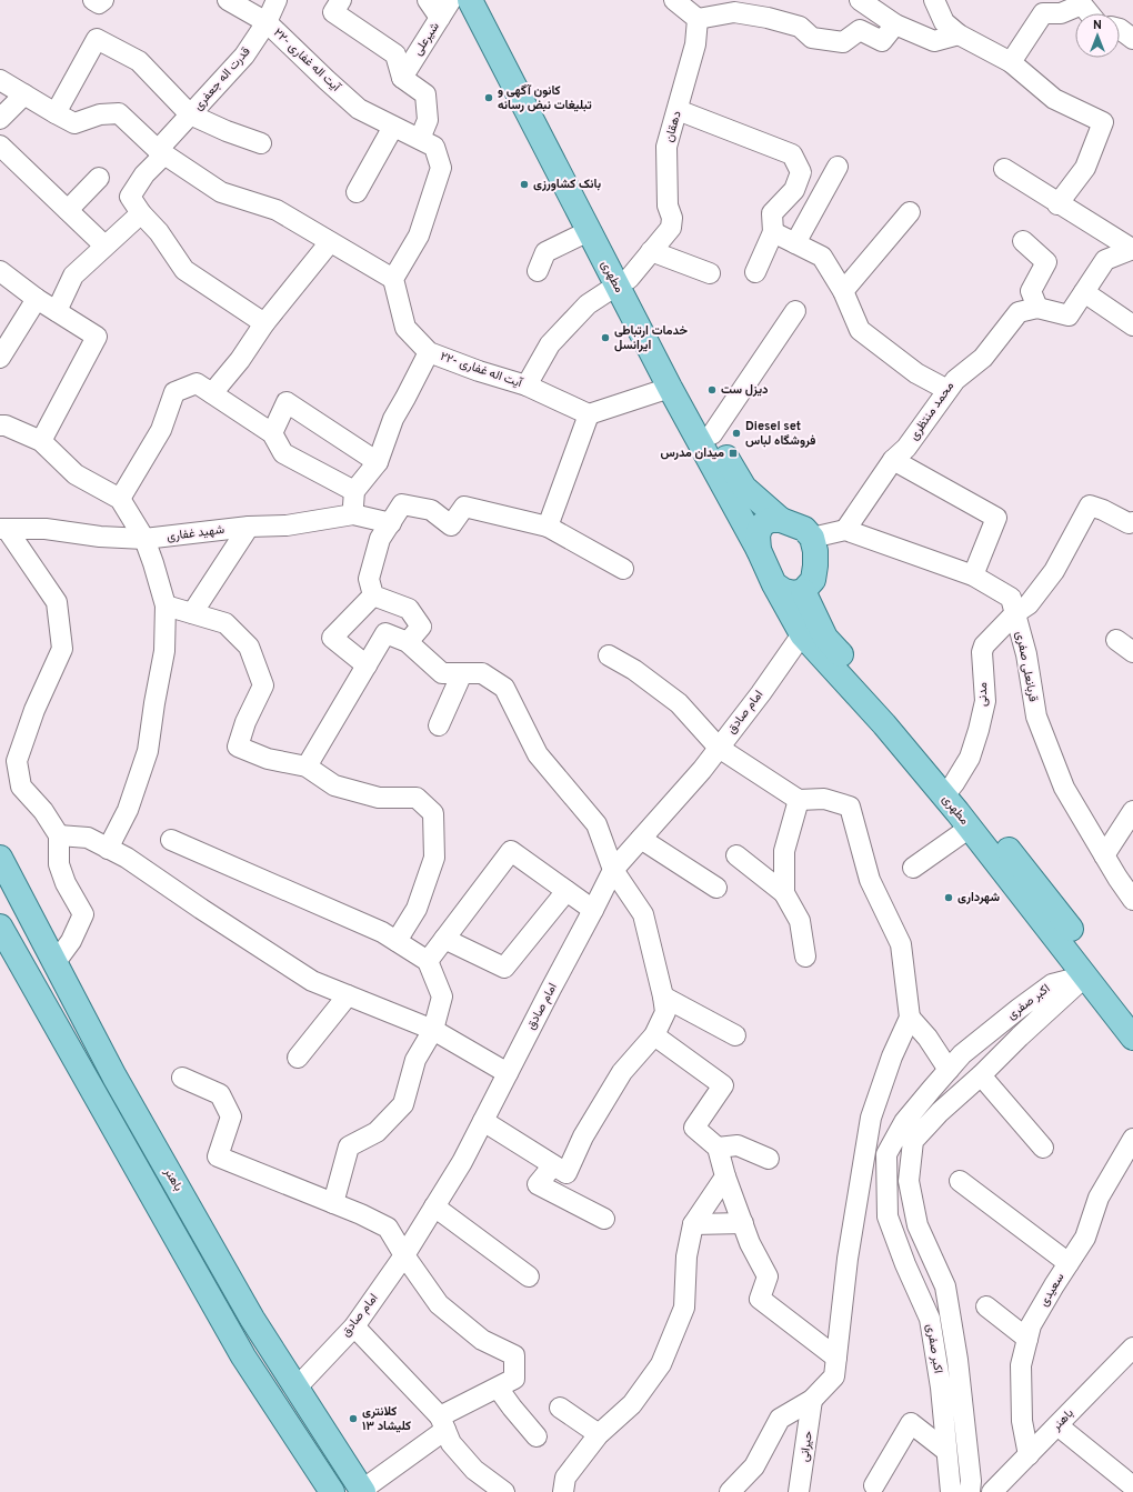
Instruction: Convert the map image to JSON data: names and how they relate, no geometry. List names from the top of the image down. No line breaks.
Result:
{"streets":{"main road":["مطهری","باهنر"],"street":["شیرعلی","۲۲- آیت اله غفاری","قدرت اله جعفری","دهقان","محمد منتظری","شهید غفاری","قربانعلی صفری","مدنی","امام صادق","اکبر صفری","سعیدی","حیرانی"]},"crossings":[["۲۲- آیت اله غفاری","قدرت اله جعفری"],["۲۲- آیت اله غفاری","دهقان"],["دهقان","مطهری"],["مطهری","مدنی"],["مطهری","امام صادق"],["مطهری","اکبر صفری"],["محمد منتظری","قربانعلی صفری"],["قربانعلی صفری","مدنی"],["امام صادق","باهنر"],["باهنر","سعیدی"]],"places":{"other":["کانون آگهی و تبلیغات نبض رسانه","بانک کشاورزی","خدمات ارتباطی ایرانسل","دیزل ست","Diesel set فروشگاه لباس","شهرداری","کلانتری ۱۳ کلیشاد"],"transit":["میدان مدرس"]},"north":"top"}
